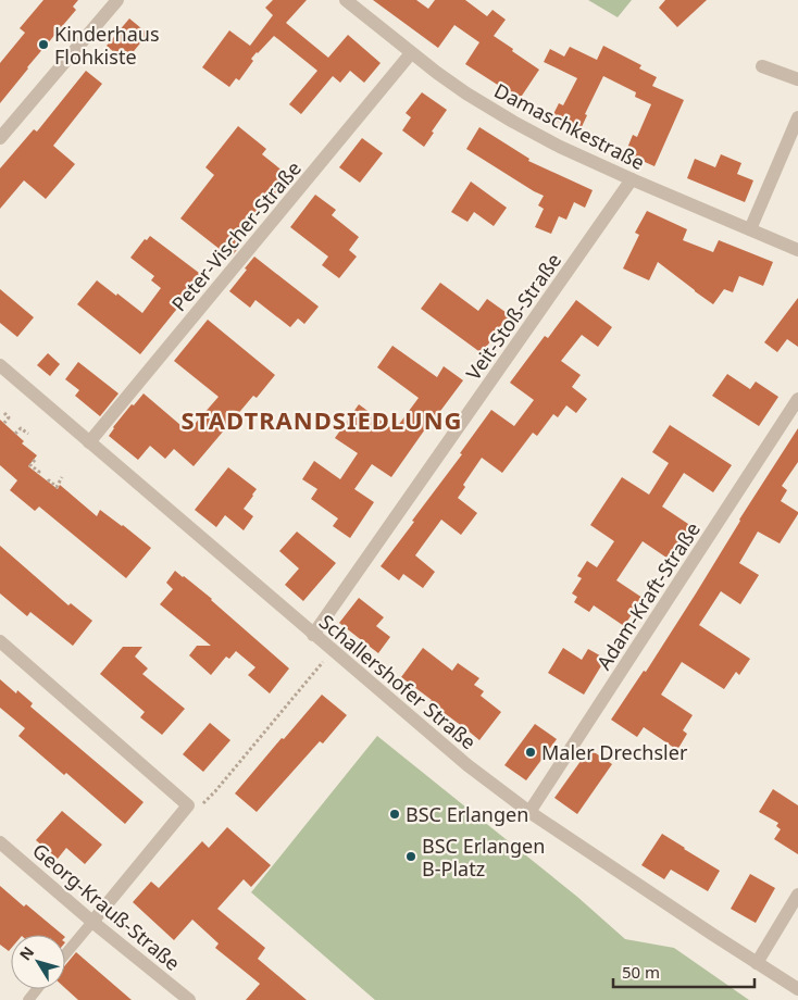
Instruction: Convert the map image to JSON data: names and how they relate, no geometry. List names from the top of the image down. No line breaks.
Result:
{"streets":{"street":["Damaschkestraße","Peter-Vischer-Straße","Veit-Stoß-Straße","Adam-Kraft-Straße","Schallershofer Straße","Georg-Krauß-Straße"]},"crossings":[["Damaschkestraße","Peter-Vischer-Straße"],["Damaschkestraße","Veit-Stoß-Straße"],["Peter-Vischer-Straße","Schallershofer Straße"],["Veit-Stoß-Straße","Schallershofer Straße"],["Adam-Kraft-Straße","Schallershofer Straße"]],"districts":["STADTRANDSIEDLUNG"],"places":["Kinderhaus Flohkiste","Maler Drechsler","BSC Erlangen","BSC Erlangen B-Platz"],"scale_bar":"50 m","north":"top left"}
